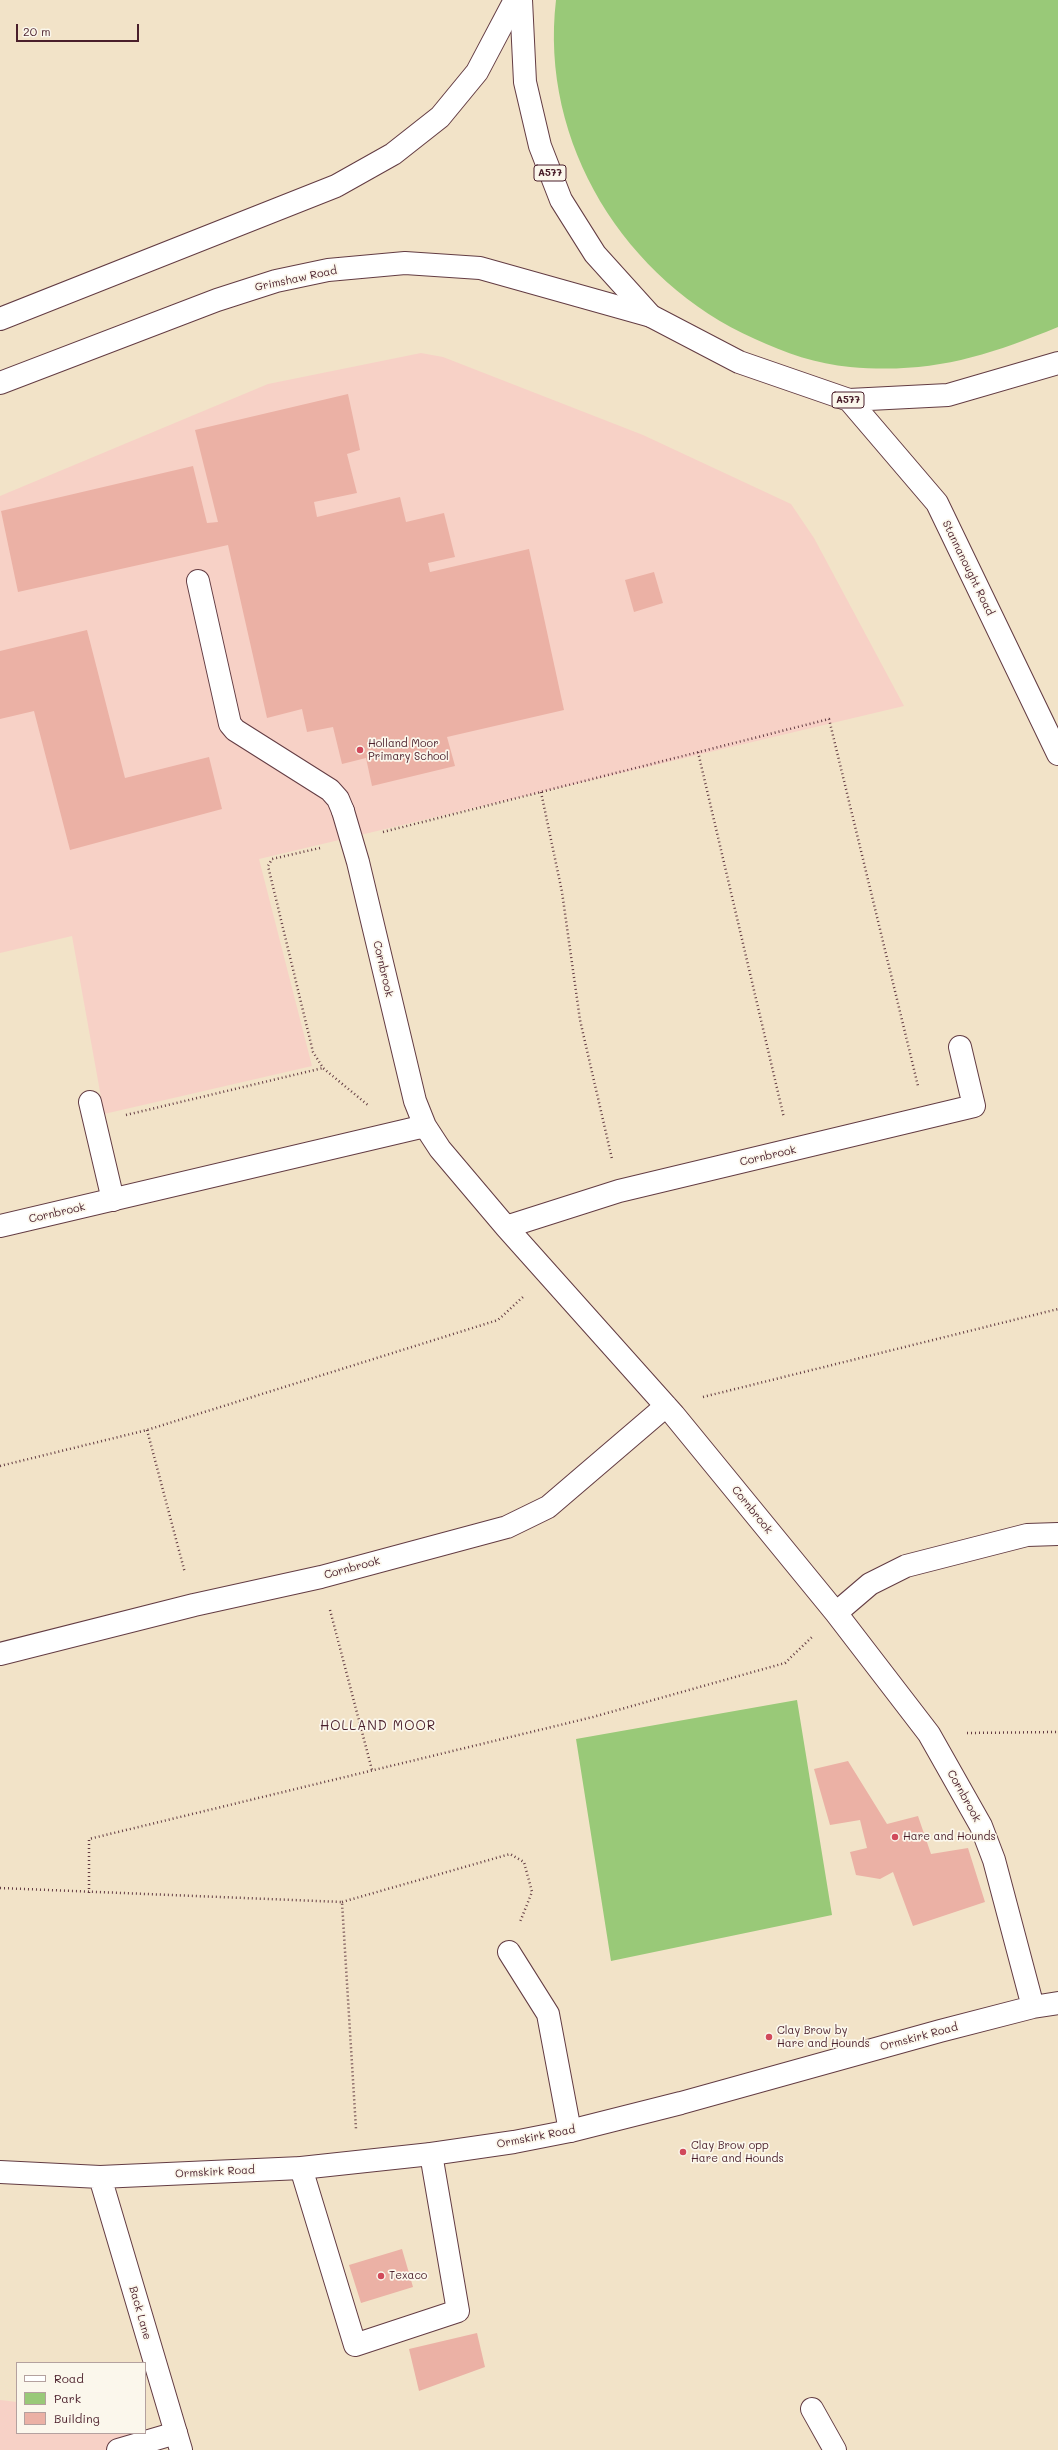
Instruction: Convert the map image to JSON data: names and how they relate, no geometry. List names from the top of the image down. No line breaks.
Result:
{"streets":{"street":["A577","Grimshaw Road","Stannanought Road","Cornbrook","Ormskirk Road","Back Lane"]},"crossings":[["A577","Grimshaw Road"],["A577","Stannanought Road"],["Cornbrook","Ormskirk Road"],["Ormskirk Road","Back Lane"]],"districts":["HOLLAND MOOR"],"places":["Holland Moor Primary School","Hare and Hounds","Clay Brow by Hare and Hounds","Clay Brow opp Hare and Hounds","Texaco"],"legend":["Road","Park","Building"],"scale_bar":"20 m"}
